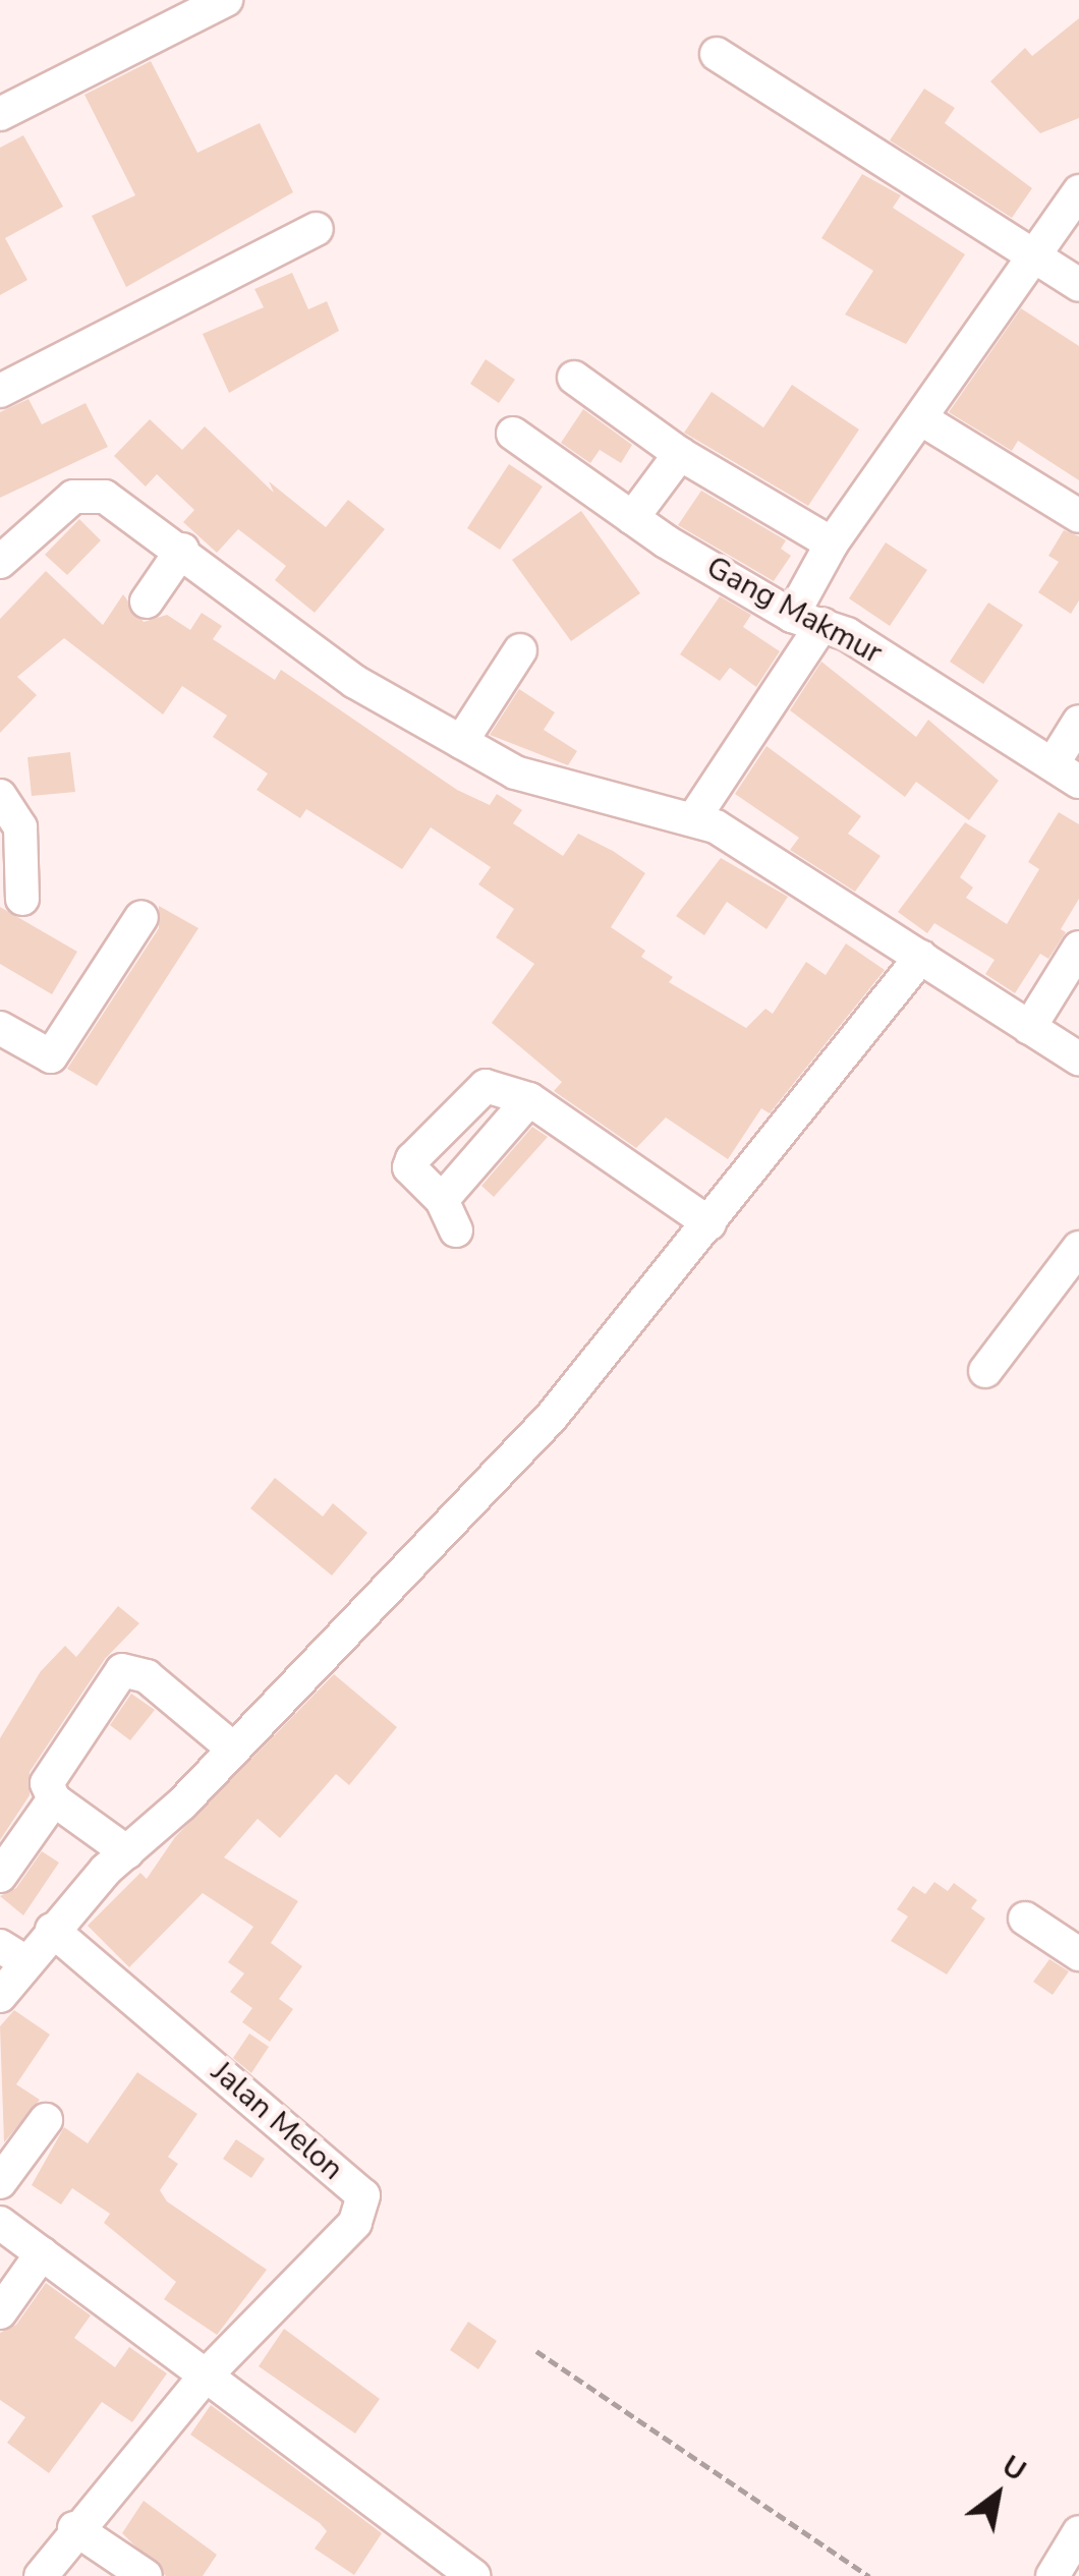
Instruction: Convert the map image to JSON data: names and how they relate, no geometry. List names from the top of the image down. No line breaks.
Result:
{"streets":{"street":["Gang Makmur","Jalan Melon"]},"north":"top right"}
